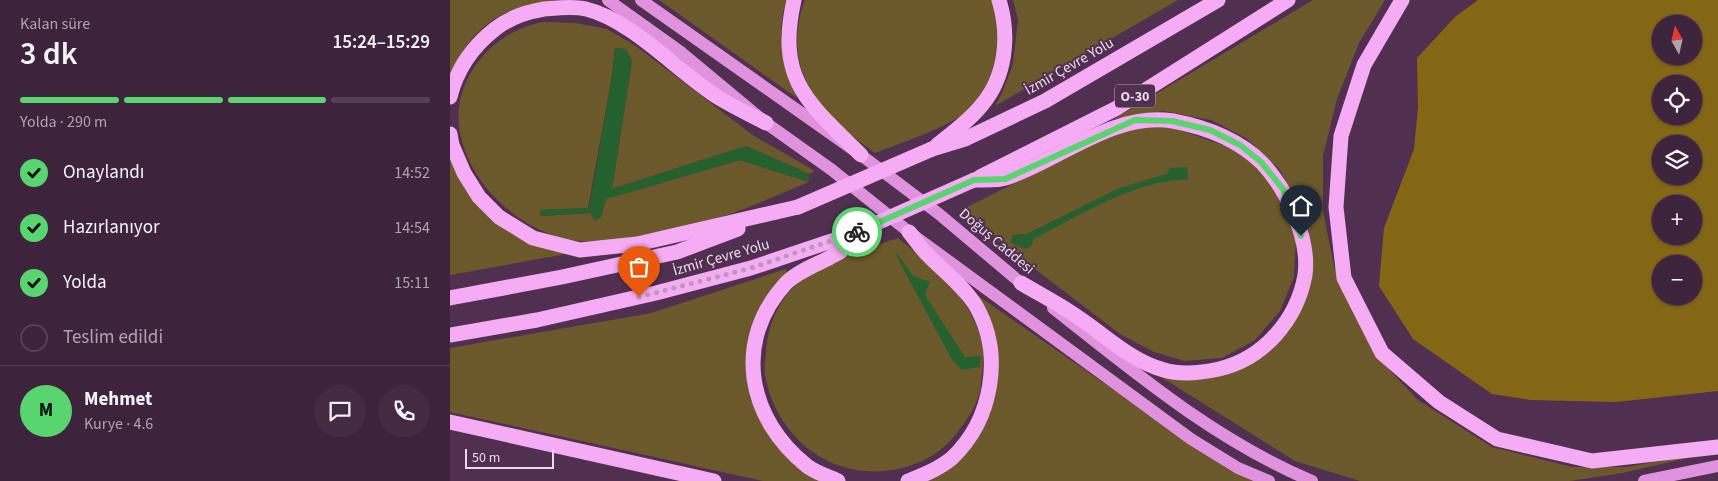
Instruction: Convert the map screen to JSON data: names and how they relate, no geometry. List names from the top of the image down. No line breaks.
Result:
{"streets":{"highway":["İzmir Çevre Yolu","O-30"],"main road":["Doğuş Caddesi"]},"crossings":[["İzmir Çevre Yolu","O-30"]],"scale_bar":"50 m","north":"top","page":{"heading":["3 dk","Kalan süre","15:24–15:29"],"panel":["Mehmet","Kurye · 4.6"],"map_buttons":["+","−"],"bar":"Yolda · 290 m","list":[["Onaylandı","14:52"],["Hazırlanıyor","14:54"],["Yolda","15:11"],"Teslim edildi"],"round":"M","scale":"50 m"}}
